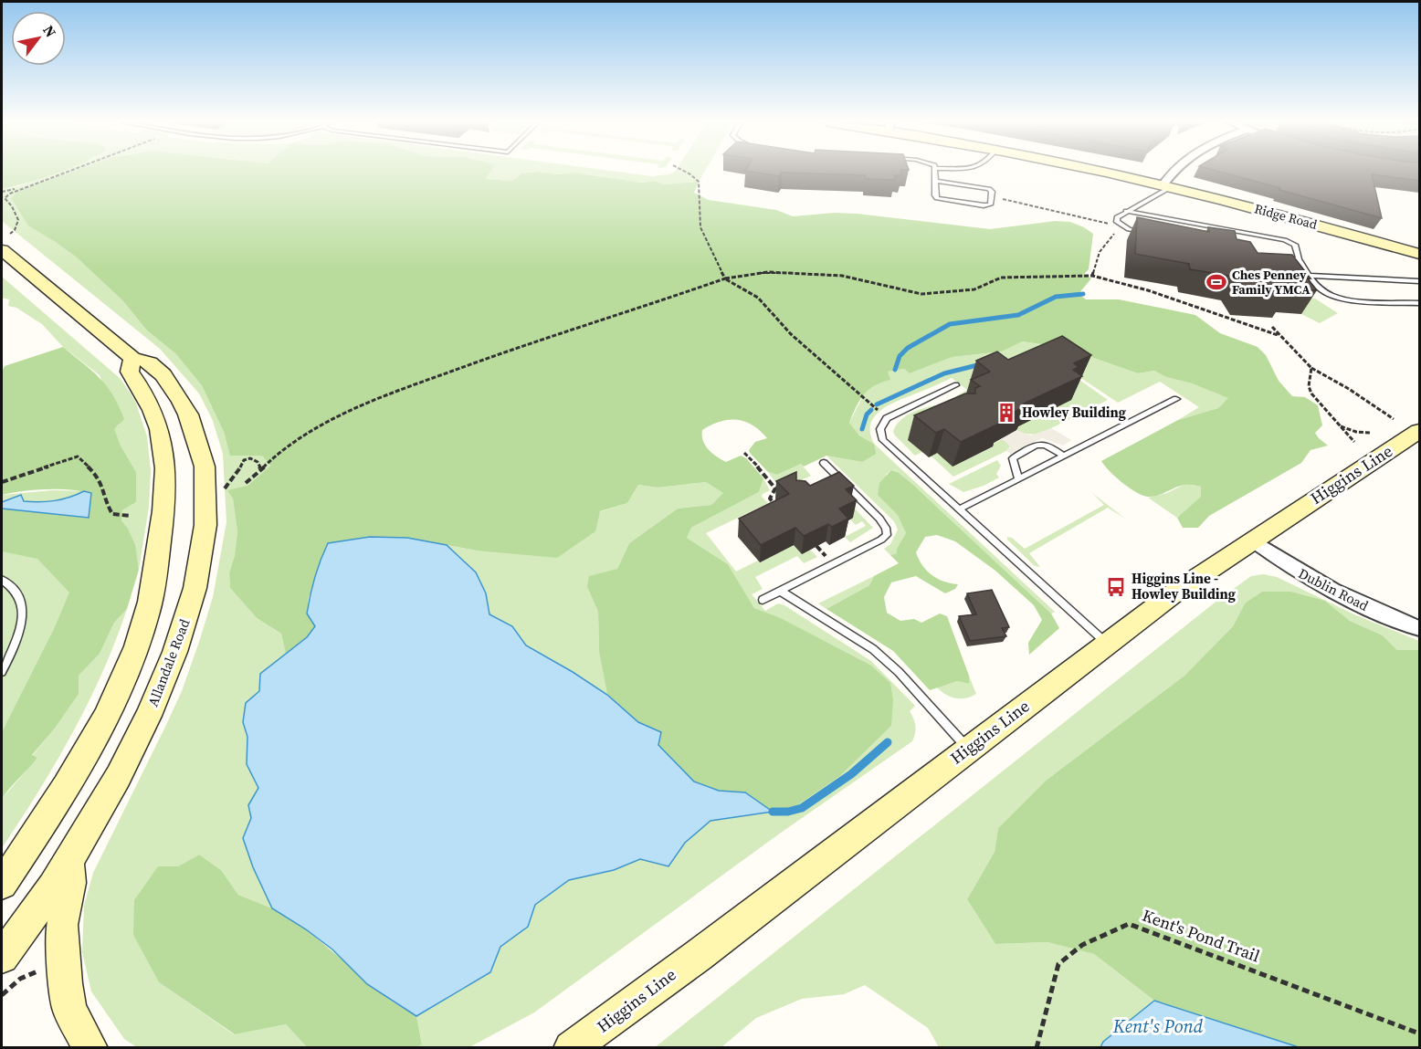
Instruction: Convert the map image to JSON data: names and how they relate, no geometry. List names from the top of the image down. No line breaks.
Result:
{"streets":{"street":["Ridge Road","Higgins Line","Dublin Road","Allandale Road"],"path":["Kent's Pond Trail"]},"crossings":[["Higgins Line","Dublin Road"]],"water":["Kent's Pond"],"places":{"sports":["Ches Penney Family YMCA"],"building":["Howley Building"],"bus stop":["Higgins Line - Howley Building"]},"north":"top right"}
